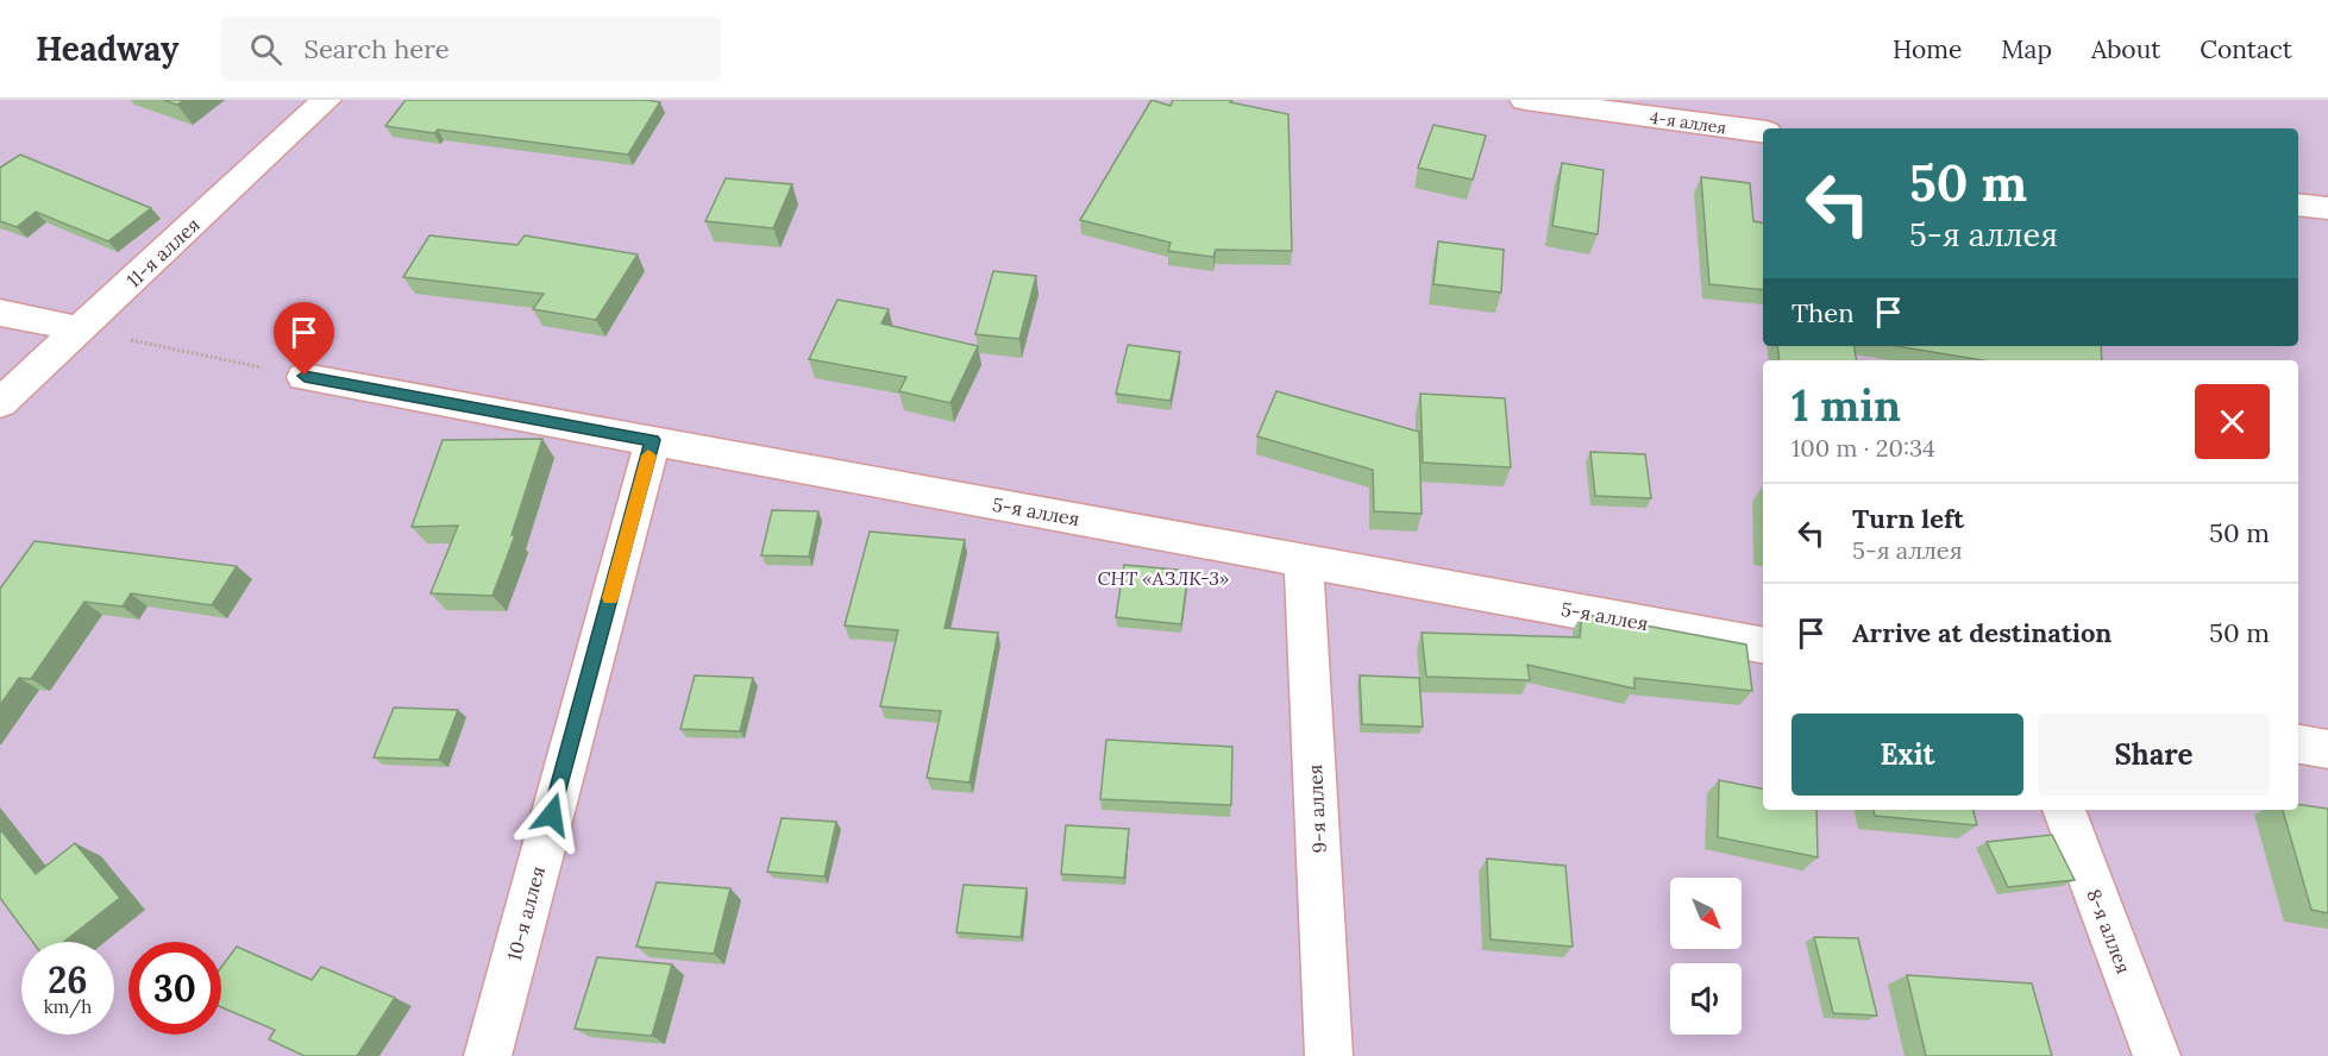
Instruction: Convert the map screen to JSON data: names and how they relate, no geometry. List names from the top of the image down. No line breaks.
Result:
{"streets":{"street":["4-я аллея","11-я аллея","5-я аллея","9-я аллея","10-я аллея","8-я аллея"]},"crossings":[["5-я аллея","9-я аллея"],["5-я аллея","10-я аллея"]],"parks":["СНТ «АЗЛК-3»"],"north":"bottom right","page":{"header":"Headway","search":"Search here","nav":["Home","Map","About","Contact"],"turn":["50 m","5-я аллея"],"then":"Then","heading":["1 min","100 m · 20:34"],"list":[{"name":"Turn left","note":"5-я аллея","value":"50 m"},{"name":"Arrive at destination","value":"50 m"}],"buttons":["Exit","Share"],"speed":"26 km/h","limit":"30"}}
